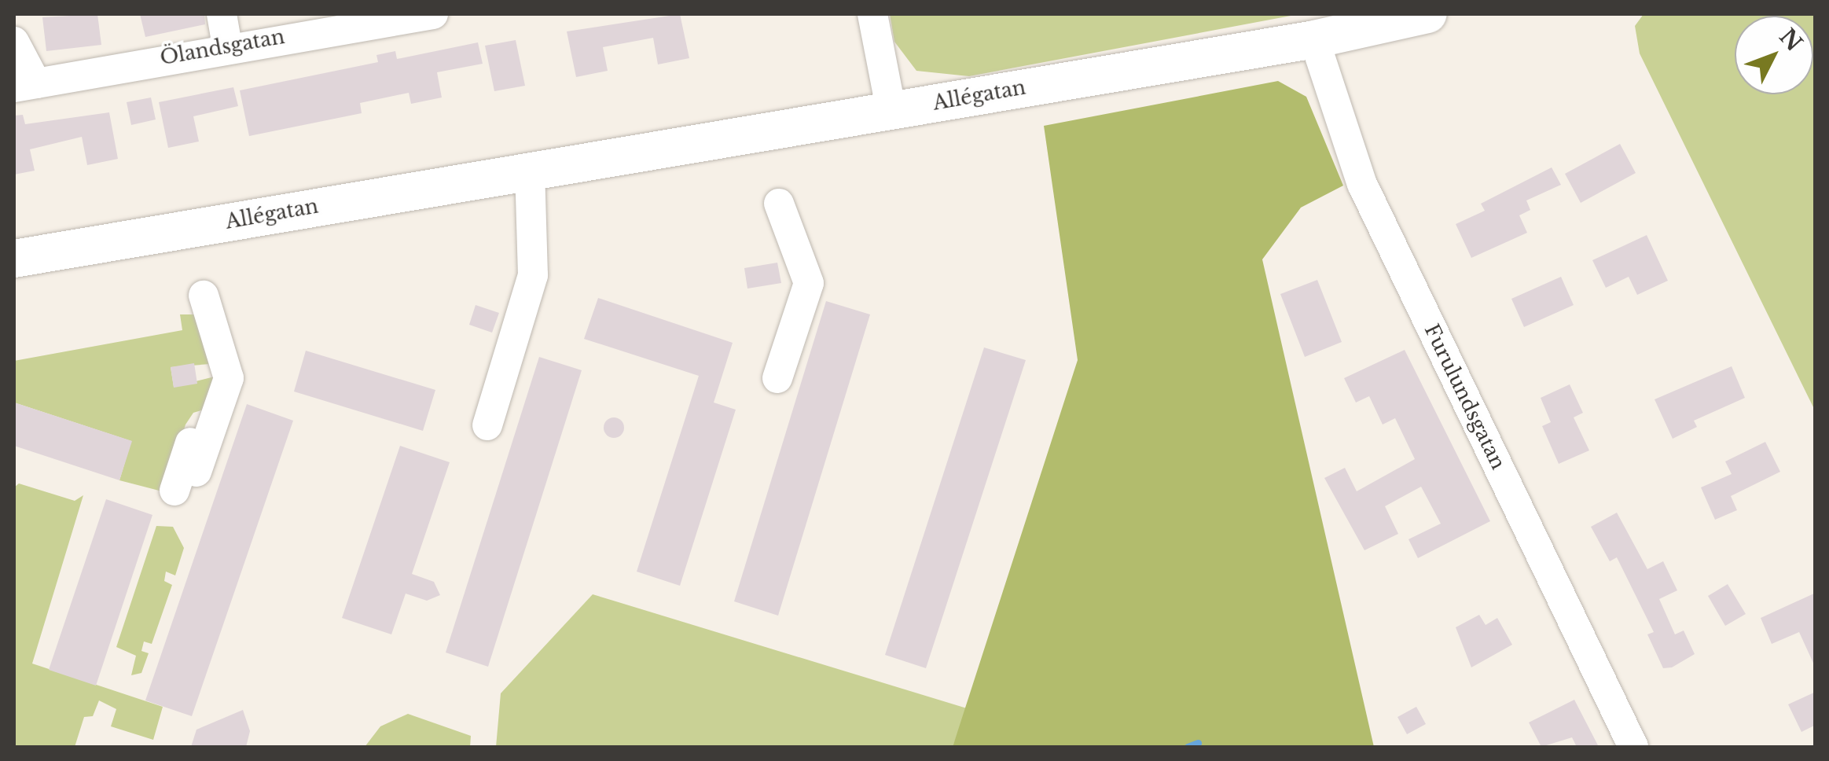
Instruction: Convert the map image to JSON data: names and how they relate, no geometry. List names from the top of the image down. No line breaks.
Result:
{"streets":{"street":["Ölandsgatan","Allégatan","Furulundsgatan"]},"crossings":[["Allégatan","Furulundsgatan"]],"north":"top right"}
